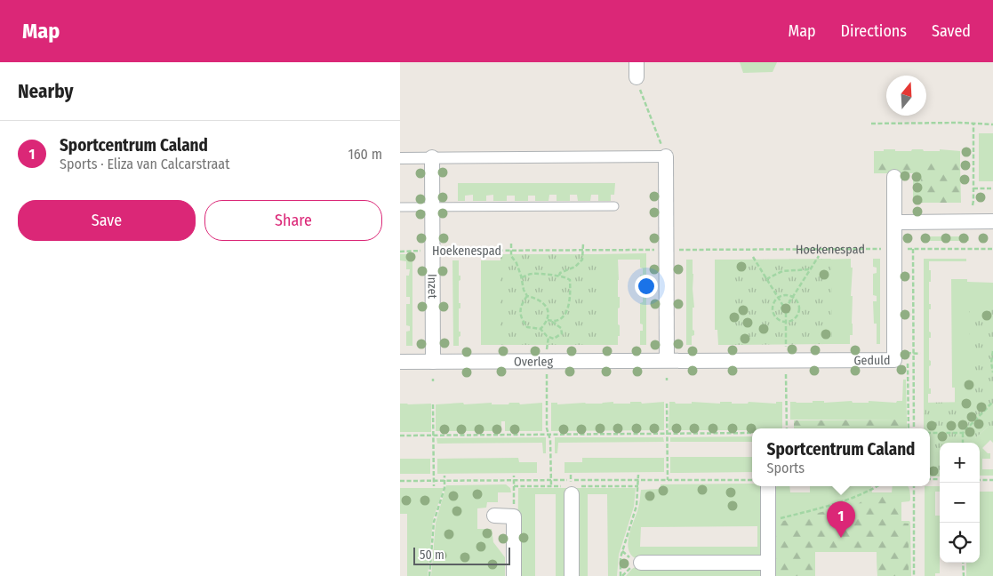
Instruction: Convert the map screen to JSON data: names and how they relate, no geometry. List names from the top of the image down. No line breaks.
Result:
{"streets":{"street":["Inzet","Geduld","Overleg"],"path":["Hoekenespad"]},"crossings":[["Hoekenespad","Inzet"],["Hoekenespad","Geduld"],["Inzet","Overleg"],["Geduld","Overleg"]],"scale_bar":"50 m","north":"top","page":{"header":"Map","nav":["Map","Directions","Saved"],"heading":"Nearby","list":[{"mark":"1","name":"Sportcentrum Caland","note":"Sports · Eliza van Calcarstraat","value":"160 m"}],"buttons":["Save","Share"],"popup":["Sportcentrum Caland","Sports"],"map_buttons":["+","−"],"pins":"1","scale":"50 m"}}
